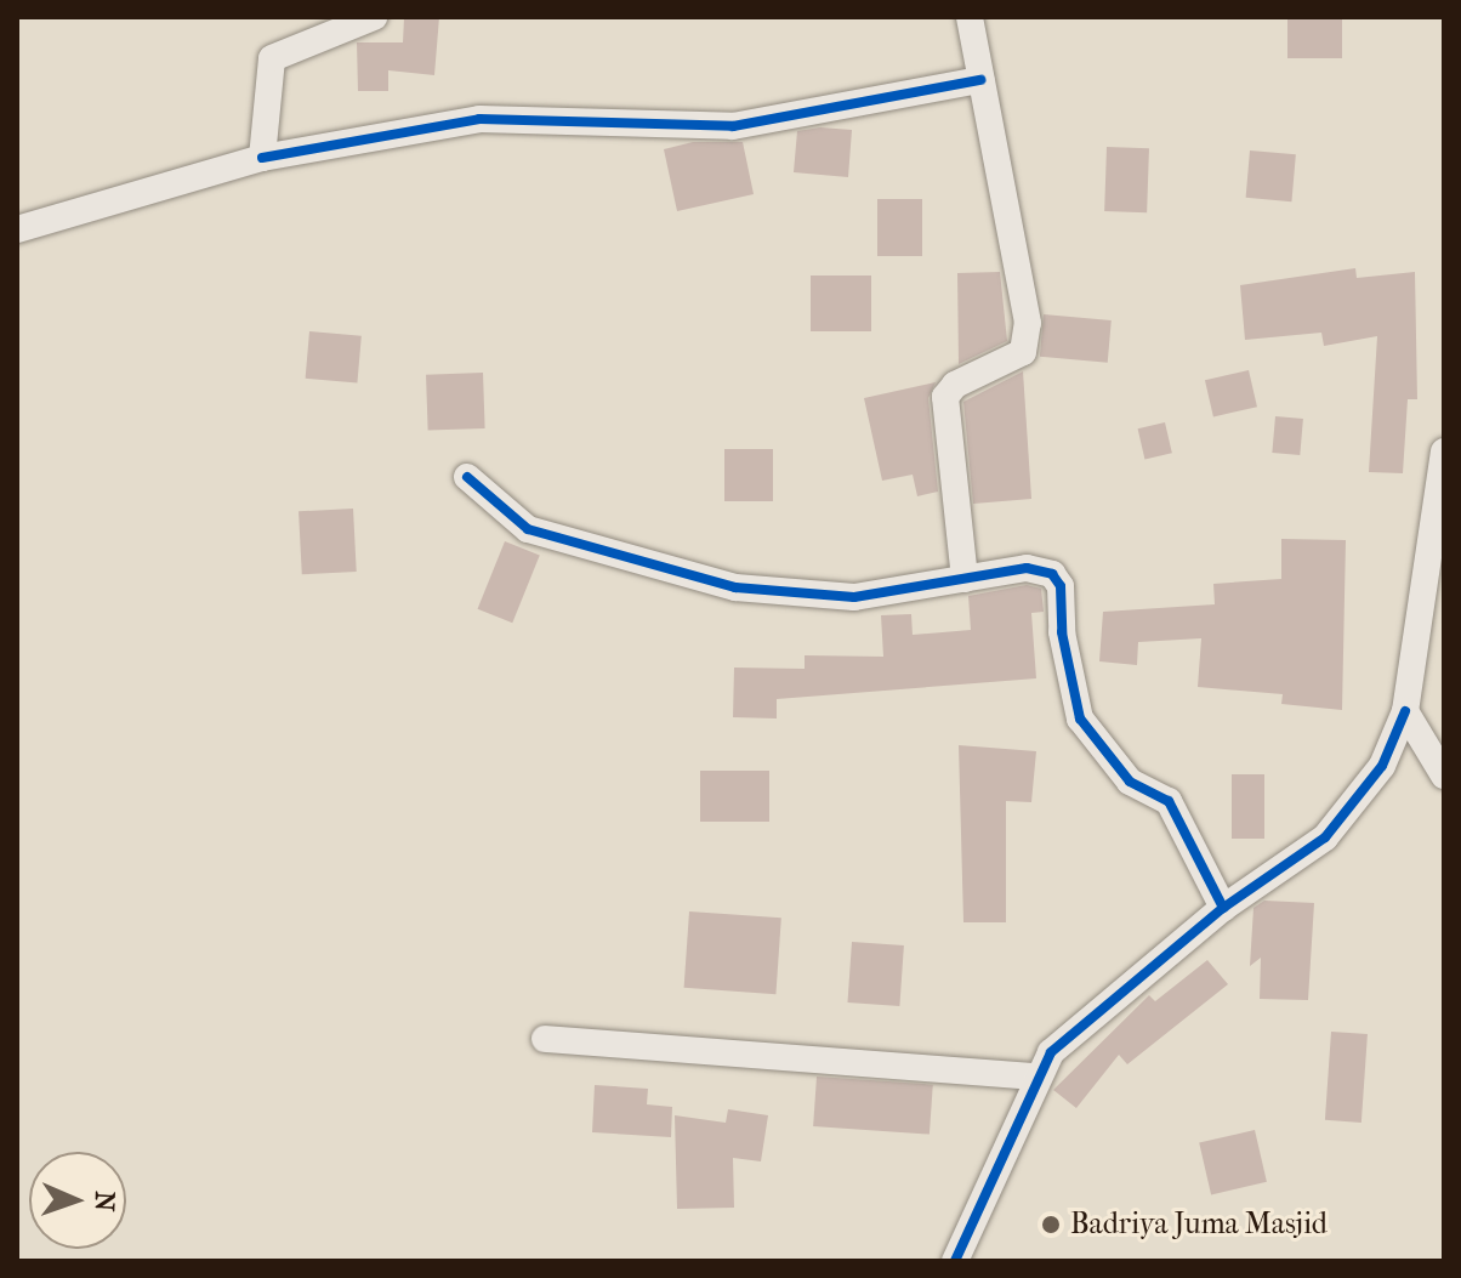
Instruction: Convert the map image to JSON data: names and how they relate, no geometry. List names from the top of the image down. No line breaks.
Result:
{"places":["Badriya Juma Masjid"],"north":"right"}
